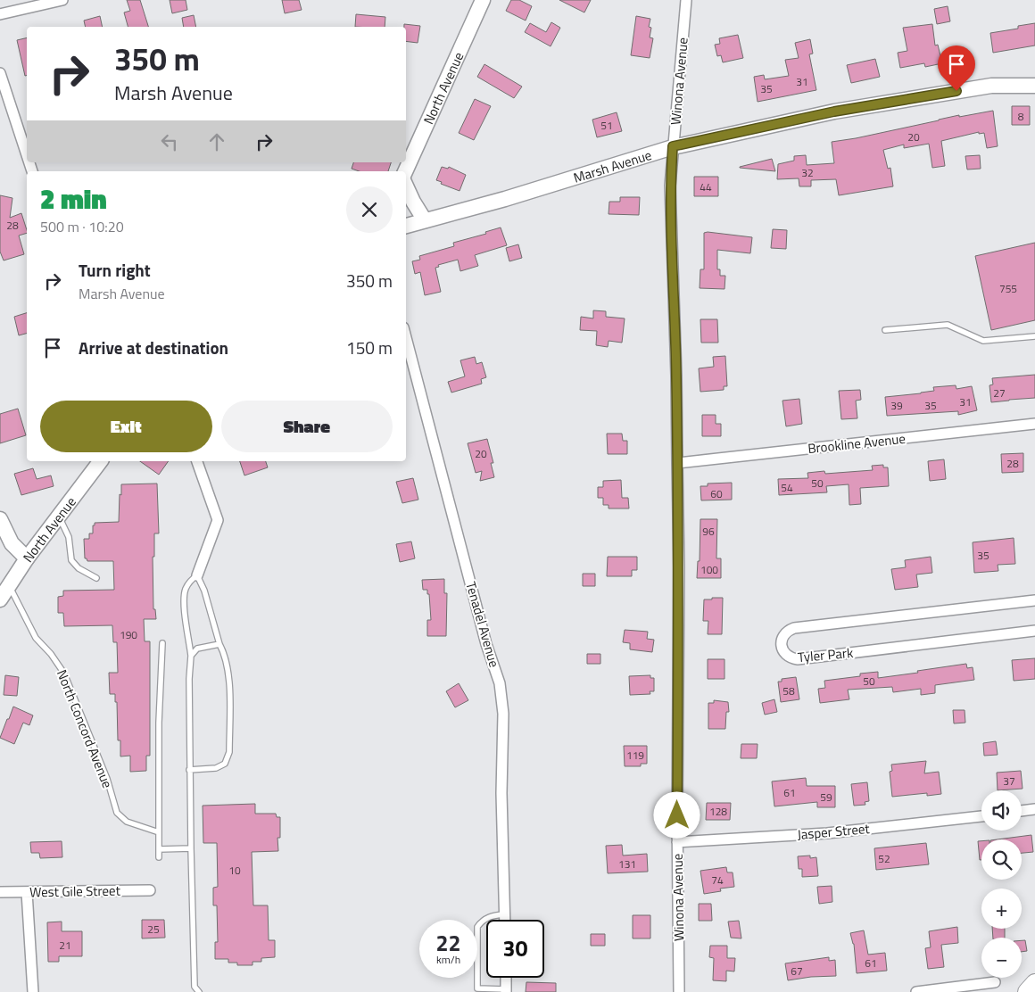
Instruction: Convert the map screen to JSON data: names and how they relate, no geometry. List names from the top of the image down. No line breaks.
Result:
{"streets":{"main road":["North Avenue","Marsh Avenue"],"street":["Winona Avenue","Brookline Avenue","Tenadel Avenue","Tyler Park","Jasper Street","West Gile Street"],"lane":["North Concord Avenue"]},"crossings":[["Winona Avenue","Marsh Avenue"],["Winona Avenue","Brookline Avenue"],["Winona Avenue","Jasper Street"],["North Avenue","North Concord Avenue"]],"house_numbers":["31","35","8","51","20","32","44","28","755","27","31","39","35","20","28","50","54","60","96","35","100","190","50","58","119","37","61","59","128","52","131","10","74","25","21","61","67"],"page":{"turn":["350 m","Marsh Avenue"],"heading":["2 min","500 m · 10:20"],"list":[{"name":"Turn right","note":"Marsh Avenue","value":"350 m"},{"name":"Arrive at destination","value":"150 m"}],"buttons":["Exit","Share"],"map_buttons":["+","−"],"speed":"22 km/h","limit":"30"}}
